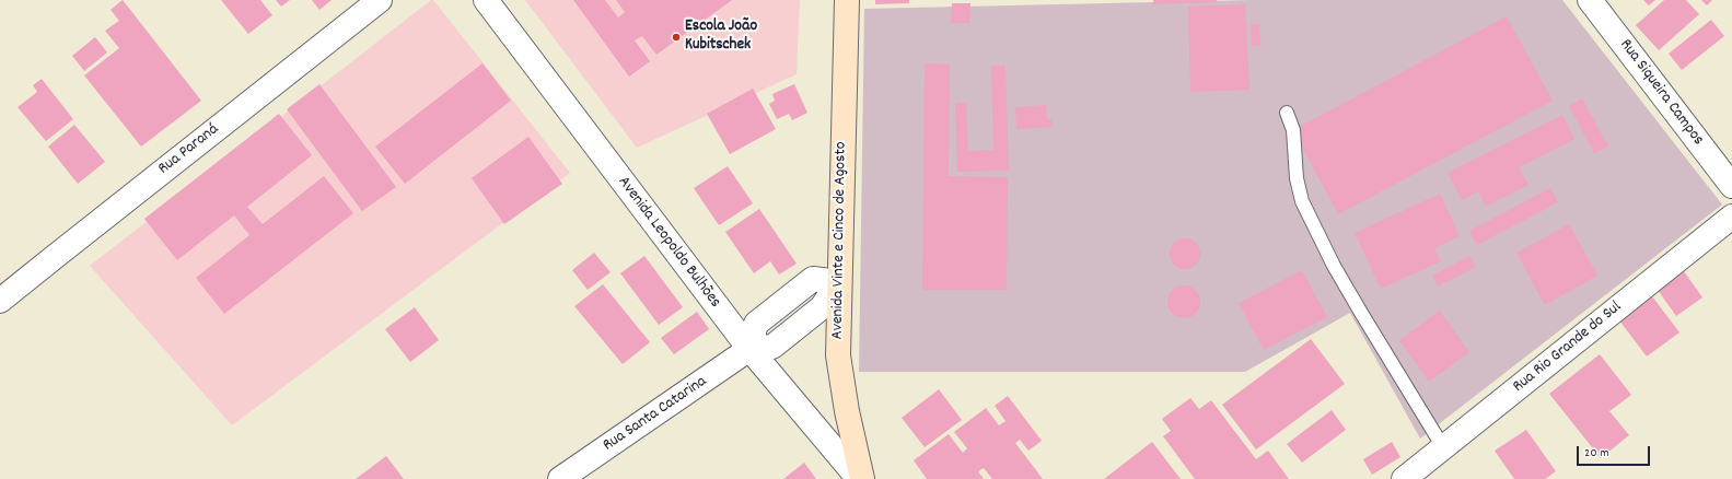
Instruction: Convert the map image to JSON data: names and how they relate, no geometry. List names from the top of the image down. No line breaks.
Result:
{"streets":{"main road":["Avenida Vinte e Cinco de Agosto"],"street":["Rua Siqueira Campos","Rua Paraná","Avenida Leopoldo Bulhões","Rua Rio Grande do Sul","Rua Santa Catarina"]},"crossings":[["Avenida Vinte e Cinco de Agosto","Rua Santa Catarina"],["Avenida Leopoldo Bulhões","Rua Santa Catarina"]],"places":["Escola João Kubitschek"],"scale_bar":"20 m"}
